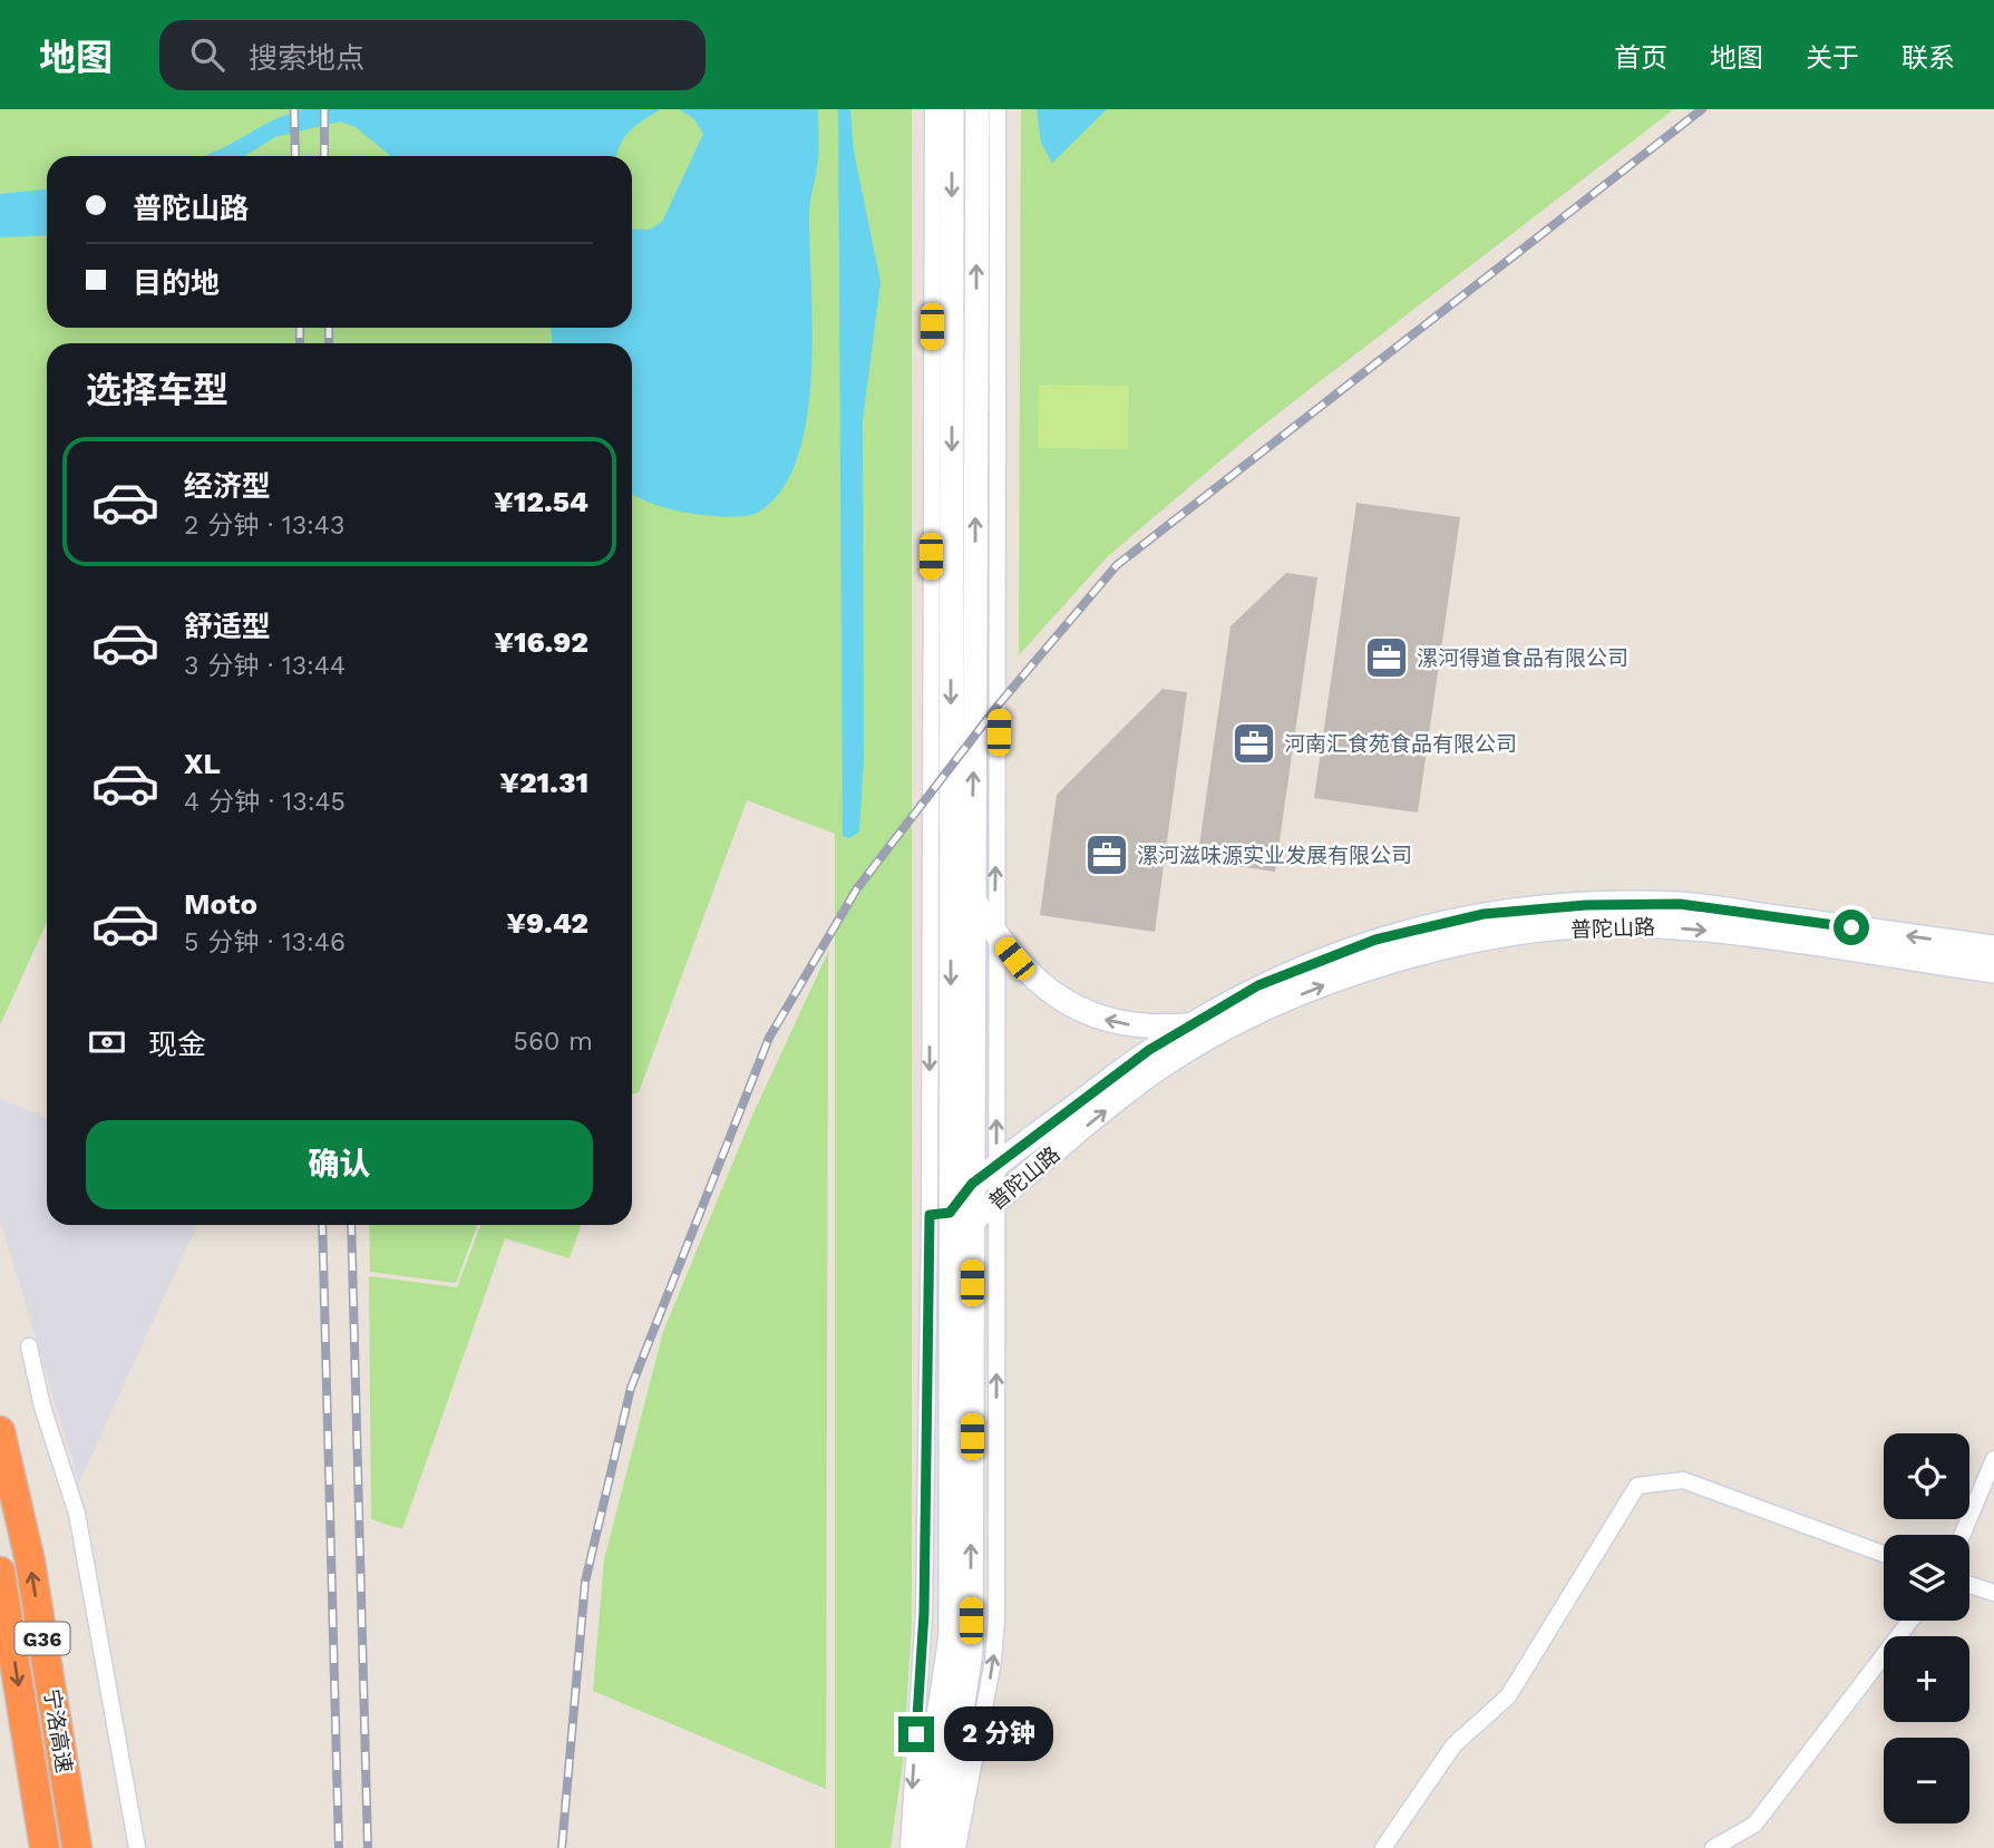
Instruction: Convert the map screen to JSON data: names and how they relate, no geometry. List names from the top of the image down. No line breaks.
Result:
{"streets":{"highway":["G36","宁洛高速"],"main road":["普陀山路"]},"places":{"office":["漯河得道食品有限公司","河南汇食苑食品有限公司","漯河滋味源实业发展有限公司"]},"page":{"header":"地图","search":"搜索地点","nav":["首页","地图","关于","联系"],"banner":["普陀山路","目的地"],"heading":"选择车型","list":[{"name":"经济型","note":"2 分钟 · 13:43","value":"¥12.54"},{"name":"舒适型","note":"3 分钟 · 13:44","value":"¥16.92"},{"name":"XL","note":"4 分钟 · 13:45","value":"¥21.31"},{"name":"Moto","note":"5 分钟 · 13:46","value":"¥9.42"}],"pay":["现金","560 m"],"buttons":"确认","map_buttons":["+","−"],"bubble":"2 分钟"}}
